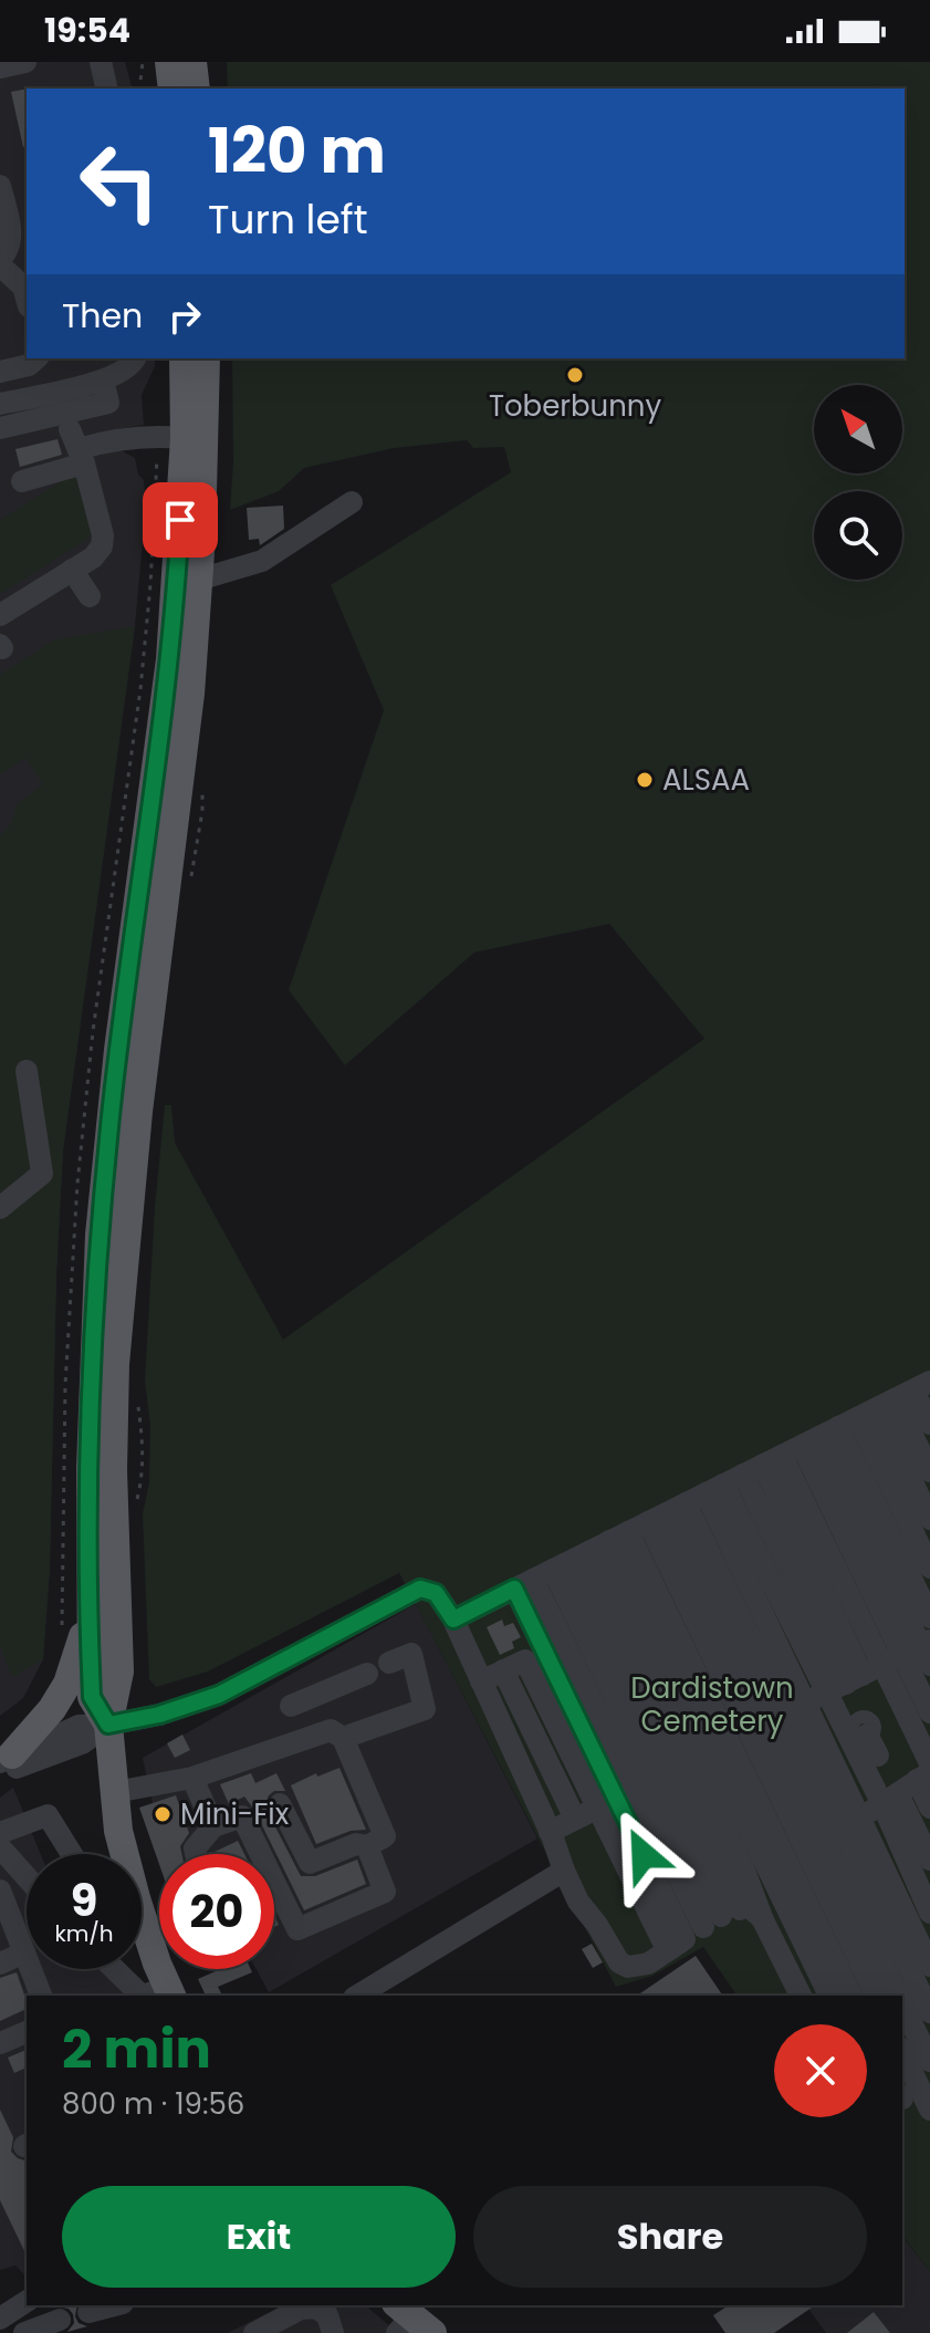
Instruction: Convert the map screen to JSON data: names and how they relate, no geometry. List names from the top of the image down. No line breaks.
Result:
{"parks":["Dardistown Cemetery"],"places":["Toberbunny","ALSAA","Mini-Fix"],"north":"top left","page":{"status":"19:54","turn":["120 m","Turn left"],"then":"Then","speed":"9 km/h","limit":"20","heading":["2 min","800 m · 19:56"],"buttons":["Exit","Share"]}}
